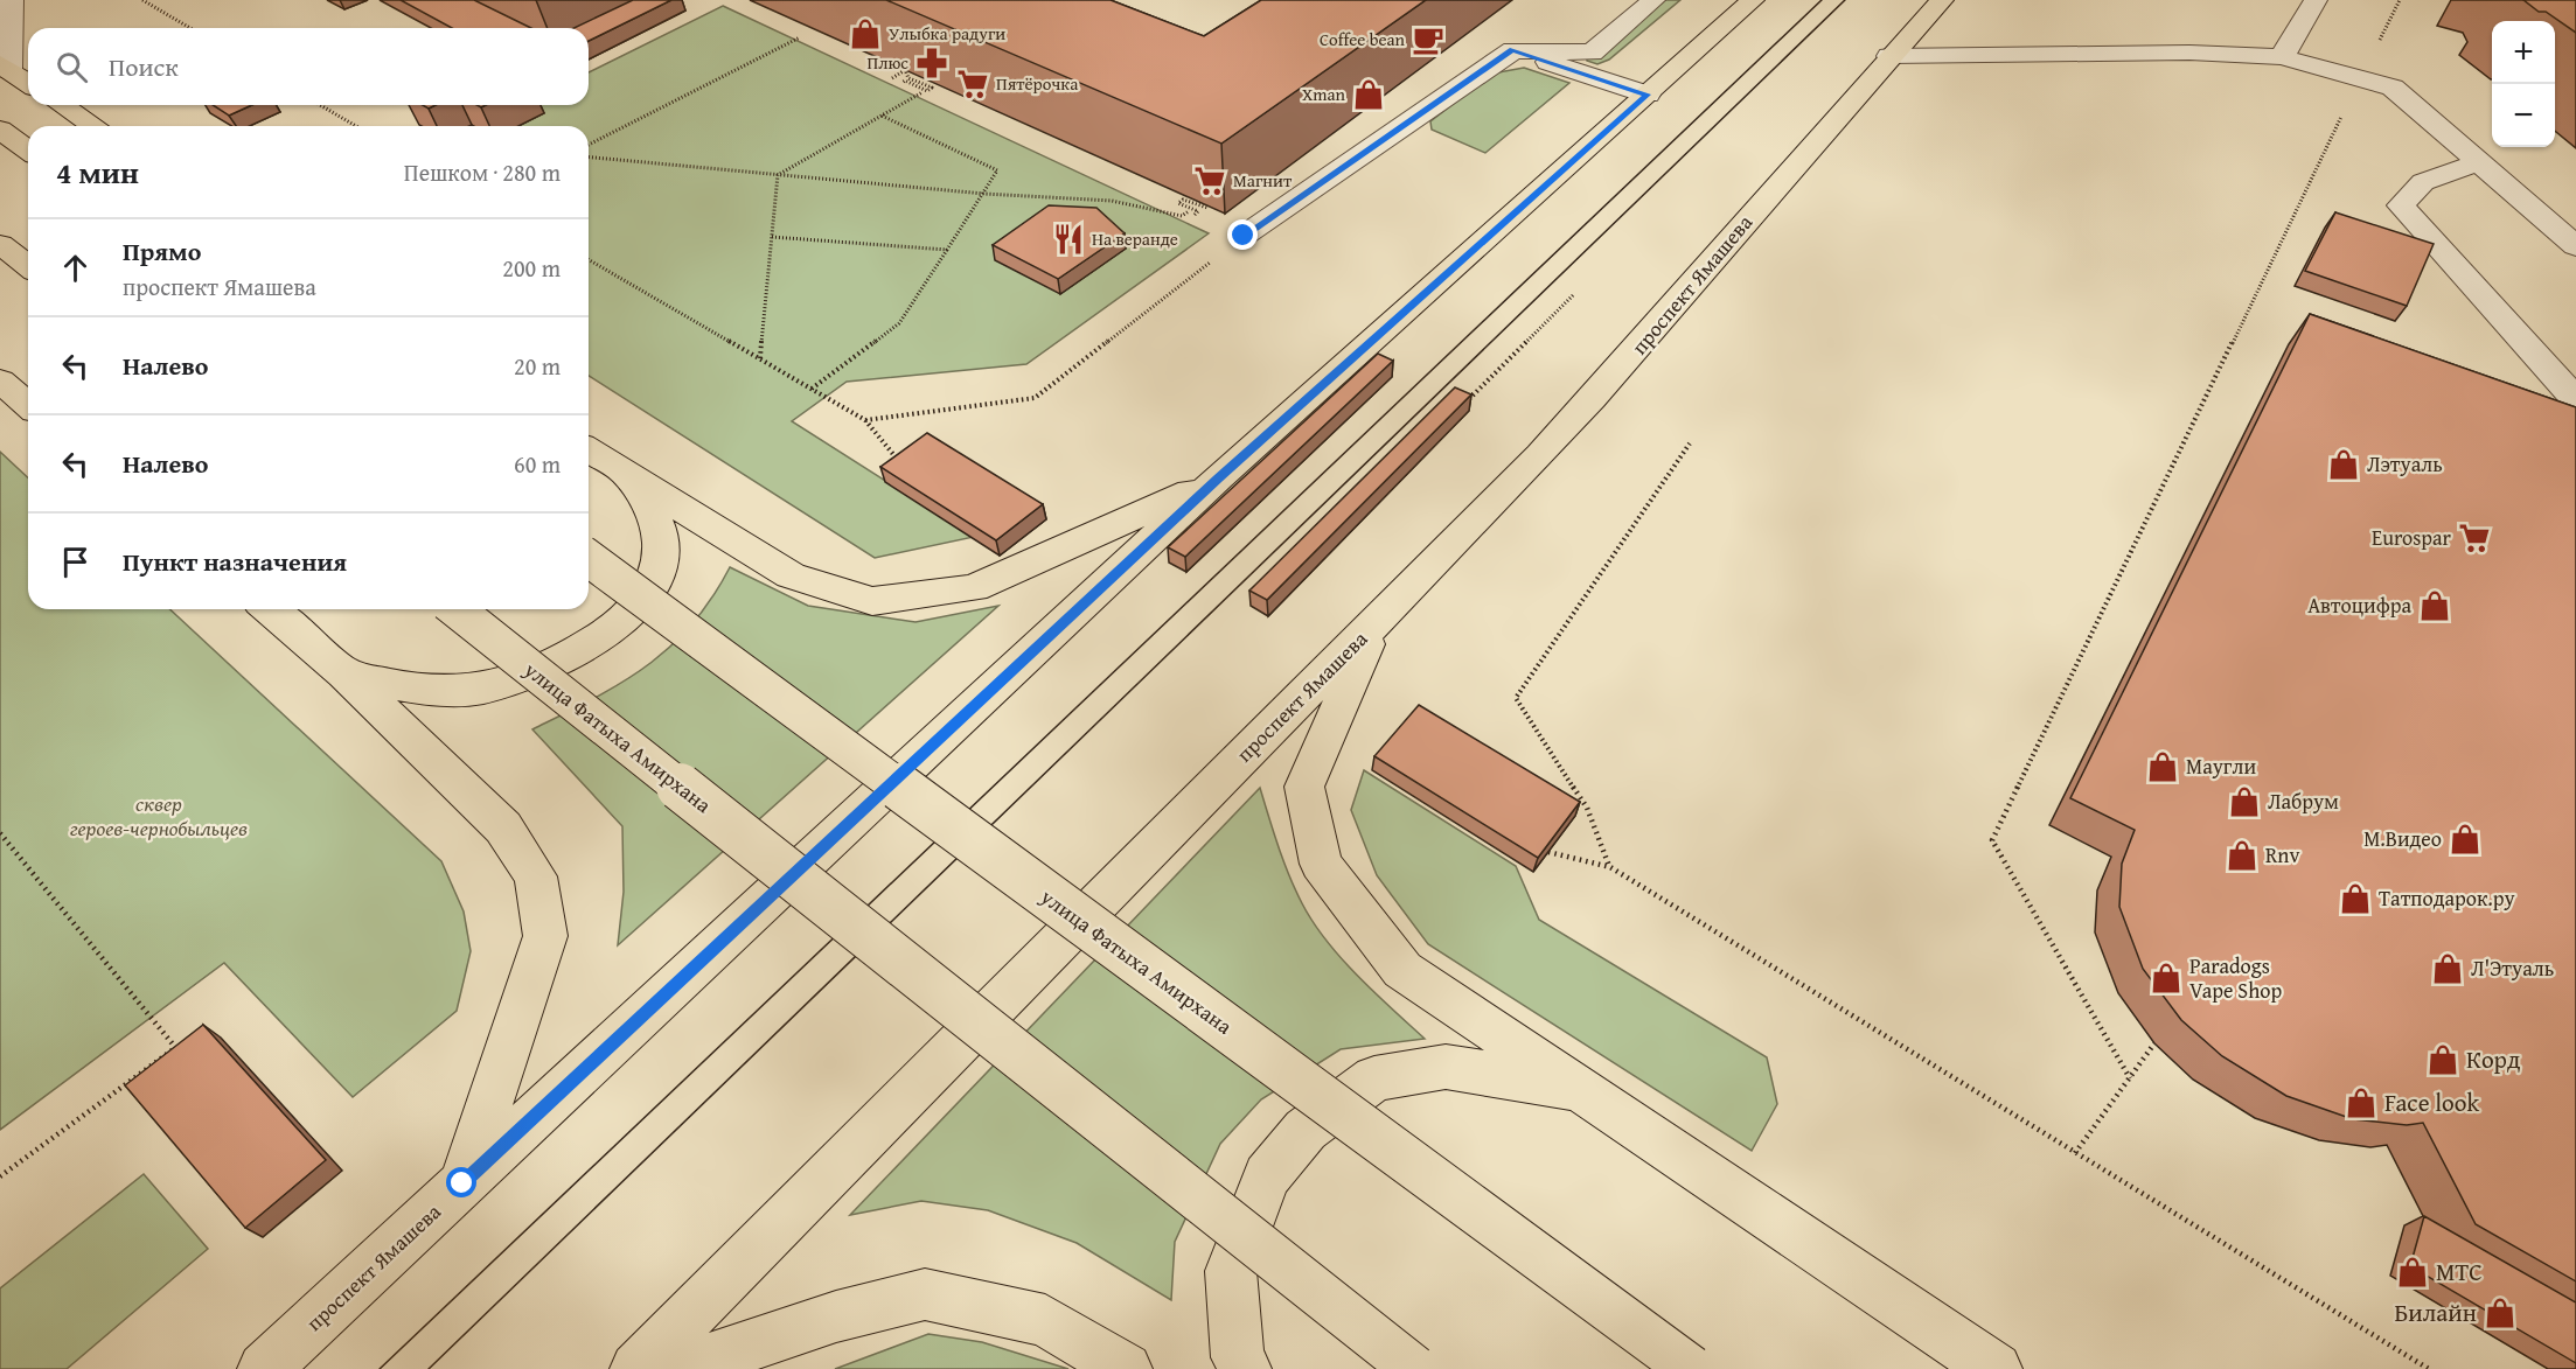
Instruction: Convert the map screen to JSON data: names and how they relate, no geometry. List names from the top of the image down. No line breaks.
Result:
{"streets":{"main road":["проспект Ямашева","улица Фатыха Амирхана"]},"parks":["сквер героев-чернобыльцев"],"places":{"shop":["Улыбка радуги","Xman","Лэтуаль","Автоцифра","Маугли","Лабрум","М.Видео","Rnv","Татподарок.ру","Л'Этуаль","Paradogs Vape Shop","Корд","Face look","МТС","Билайн"],"cafe":["Coffee bean"],"pharmacy":["Плюс"],"supermarket":["Пятёрочка","Магнит","Eurospar"],"restaurant":["На веранде"]},"page":{"map_buttons":["+","−"],"search":"Поиск","heading":["4 мин","Пешком · 280 m"],"list":[["Прямо","проспект Ямашева","200 m"],["Налево","20 m"],["Налево","60 m"],"Пункт назначения"]}}
